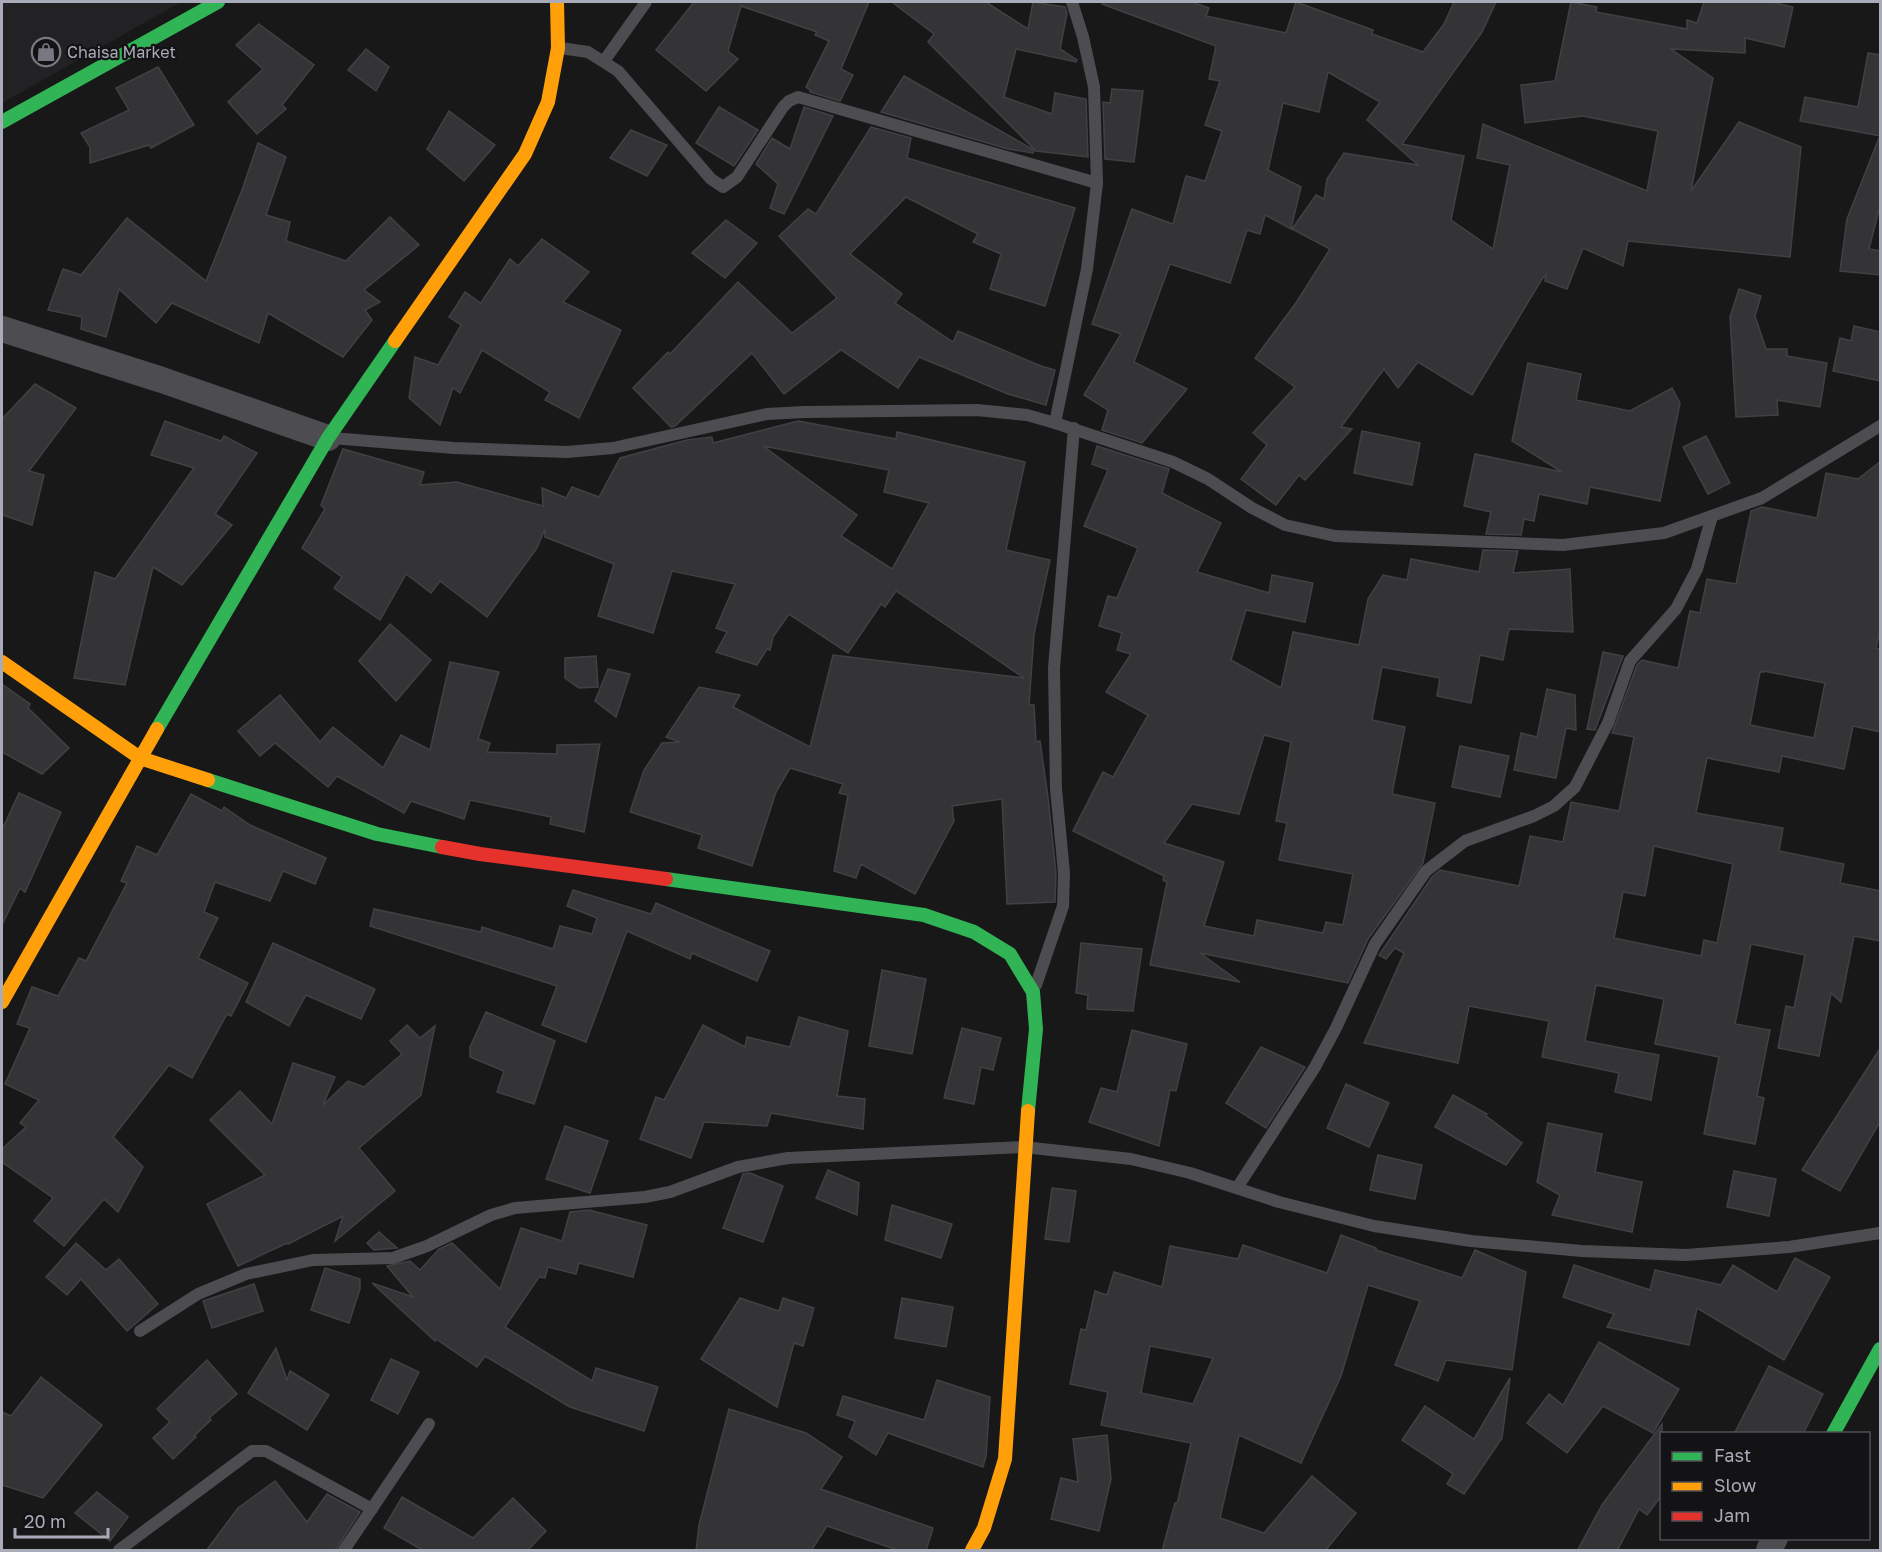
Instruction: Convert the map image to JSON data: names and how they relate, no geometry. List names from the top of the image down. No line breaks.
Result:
{"places":{"shop":["Chaisa Market"]},"legend":["Fast","Slow","Jam"],"scale_bar":"20 m"}
